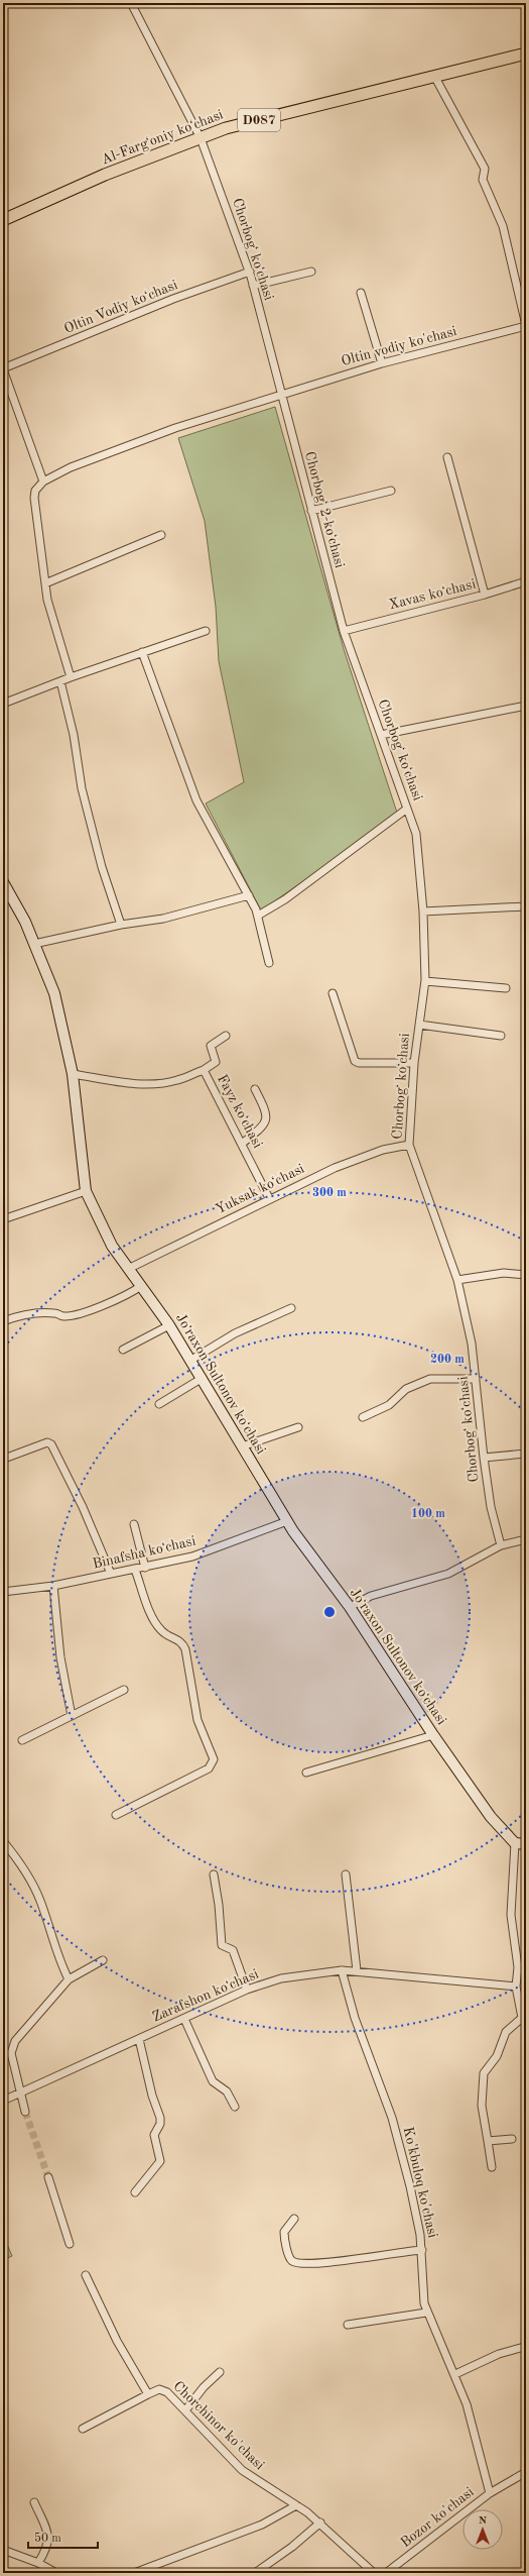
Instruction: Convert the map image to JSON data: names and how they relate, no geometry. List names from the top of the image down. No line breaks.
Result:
{"streets":{"main road":["D087","Al-Fargʻoniy koʻchasi"],"street":["Chorbogʻ koʻchasi","Oltin Vodiy koʻchasi","Oltin vodiy ko'chasi","Chorbogʻ 2-koʻchasi","Xavas koʻchasi","Fayz koʻchasi","Yuksak koʻchasi","Joʻraxon Sultonov koʻchasi","Binafsha koʻchasi","Zarafshon koʻchasi","Ko'kbuloq ko'chasi","Chorchinor ko'chasi","Bozor ko'chasi"]},"crossings":[["Al-Fargʻoniy koʻchasi","Chorbogʻ koʻchasi"],["Chorbogʻ koʻchasi","Oltin Vodiy koʻchasi"],["Chorbogʻ koʻchasi","Oltin vodiy ko'chasi"],["Chorbogʻ koʻchasi","Chorbogʻ 2-koʻchasi"],["Chorbogʻ koʻchasi","Xavas koʻchasi"],["Chorbogʻ koʻchasi","Yuksak koʻchasi"],["Oltin vodiy ko'chasi","Chorbogʻ 2-koʻchasi"],["Chorbogʻ 2-koʻchasi","Xavas koʻchasi"],["Fayz koʻchasi","Yuksak koʻchasi"],["Fayz koʻchasi","Joʻraxon Sultonov koʻchasi"],["Yuksak koʻchasi","Joʻraxon Sultonov koʻchasi"],["Joʻraxon Sultonov koʻchasi","Binafsha koʻchasi"],["Zarafshon koʻchasi","Ko'kbuloq ko'chasi"],["Ko'kbuloq ko'chasi","Bozor ko'chasi"]],"scale_bar":"50 m","north":"top","rings":["300 m","200 m","100 m"]}
